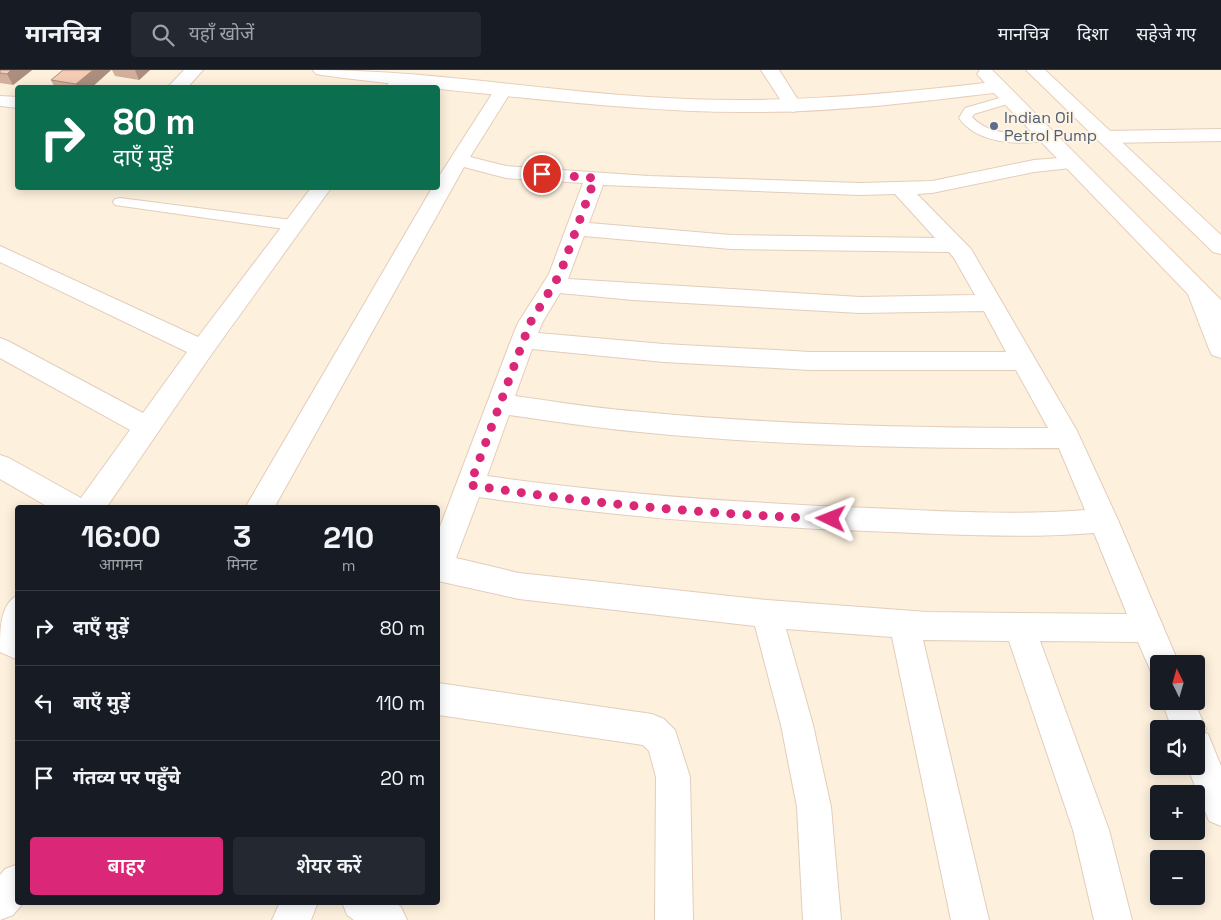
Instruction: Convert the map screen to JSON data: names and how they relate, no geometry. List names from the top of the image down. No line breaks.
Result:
{"places":["Indian Oil Petrol Pump"],"north":"top","page":{"header":"मानचित्र","search":"यहाँ खोजें","nav":["मानचित्र","दिशा","सहेजे गए"],"turn":["80 m","दाएँ मुड़ें"],"eta":["16:00","आगमन","3","मिनट","210","m"],"list":[{"name":"दाएँ मुड़ें","value":"80 m"},{"name":"बाएँ मुड़ें","value":"110 m"},{"name":"गंतव्य पर पहुँचे","value":"20 m"}],"map_buttons":["+","−"],"buttons":["बाहर","शेयर करें"]}}
